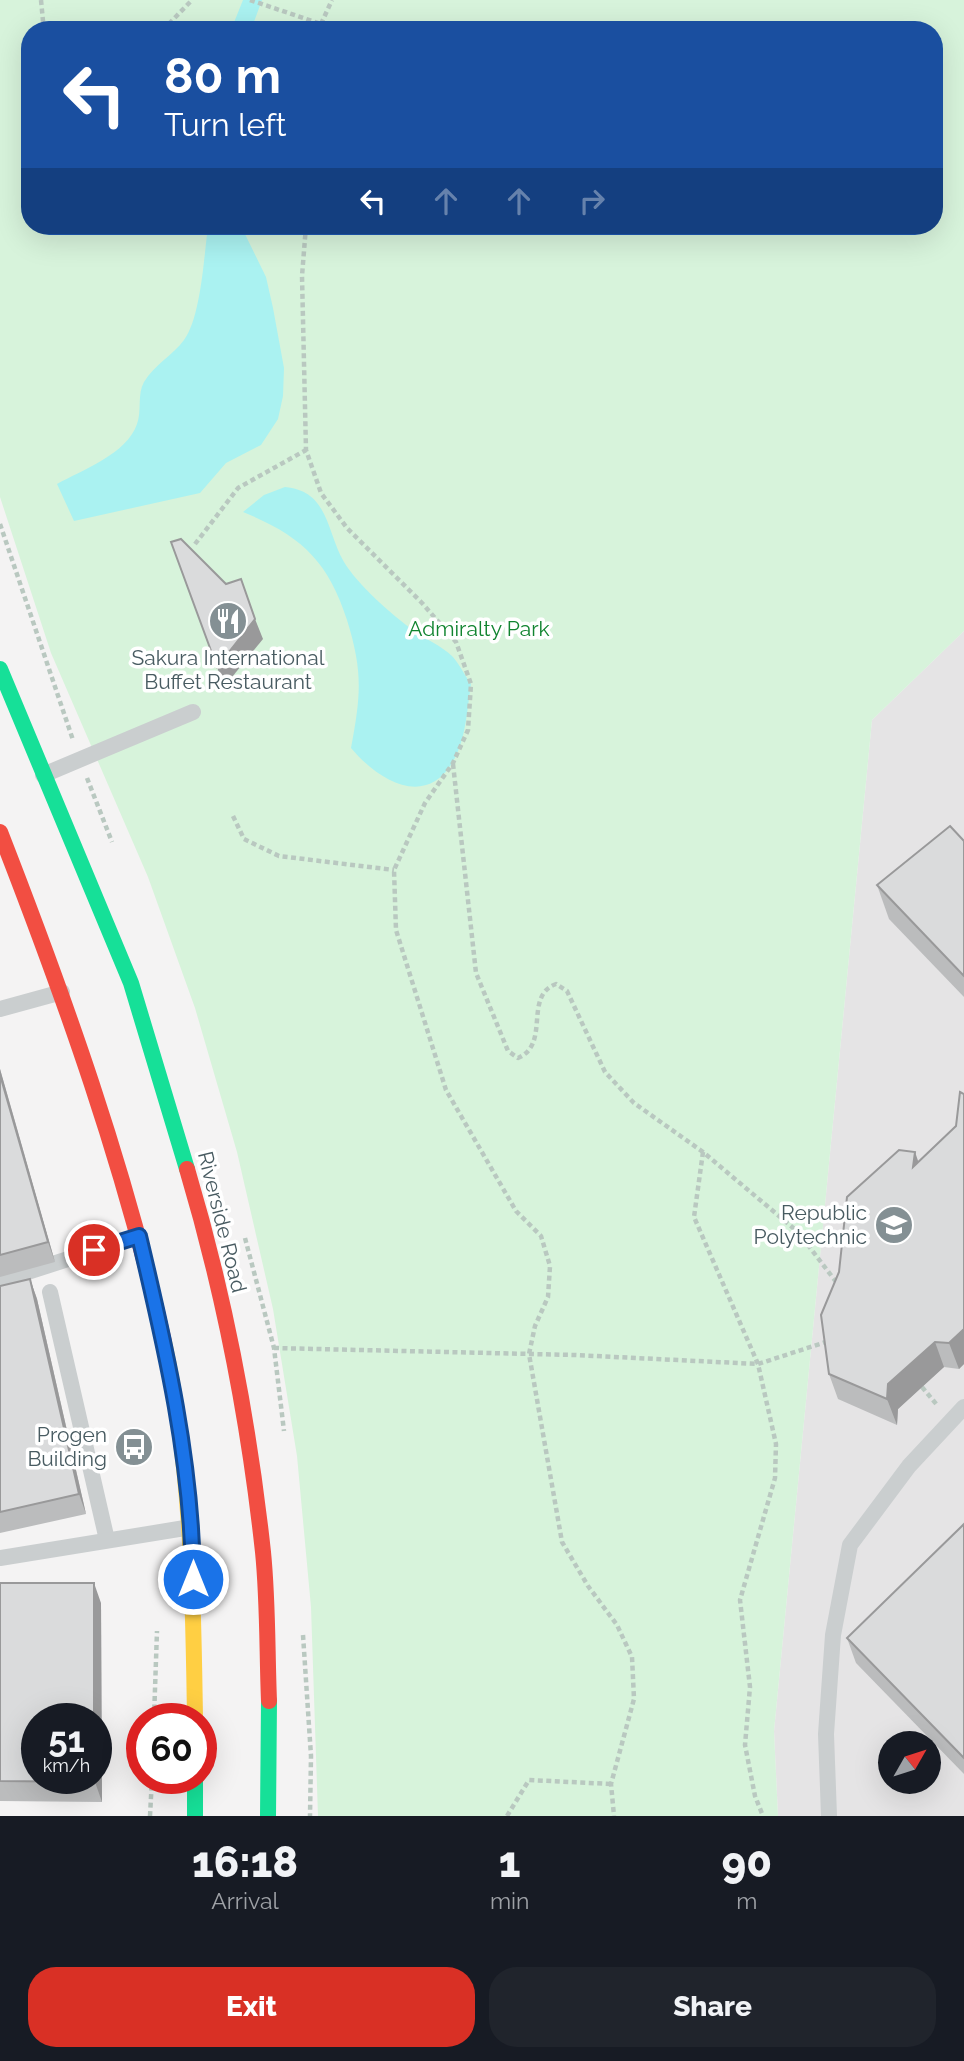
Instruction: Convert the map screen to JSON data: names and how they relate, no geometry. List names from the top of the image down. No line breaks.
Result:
{"streets":{"main road":["Riverside Road"]},"parks":["Admiralty Park"],"places":{"restaurant":["Sakura International Buffet Restaurant"],"school or university":["Republic Polytechnic"],"bus stop":["Progen Building"]},"north":"top right","page":{"turn":["80 m","Turn left"],"speed":"51 km/h","limit":"60","eta":["16:18","Arrival","1","min","90","m"],"buttons":["Exit","Share"]}}
